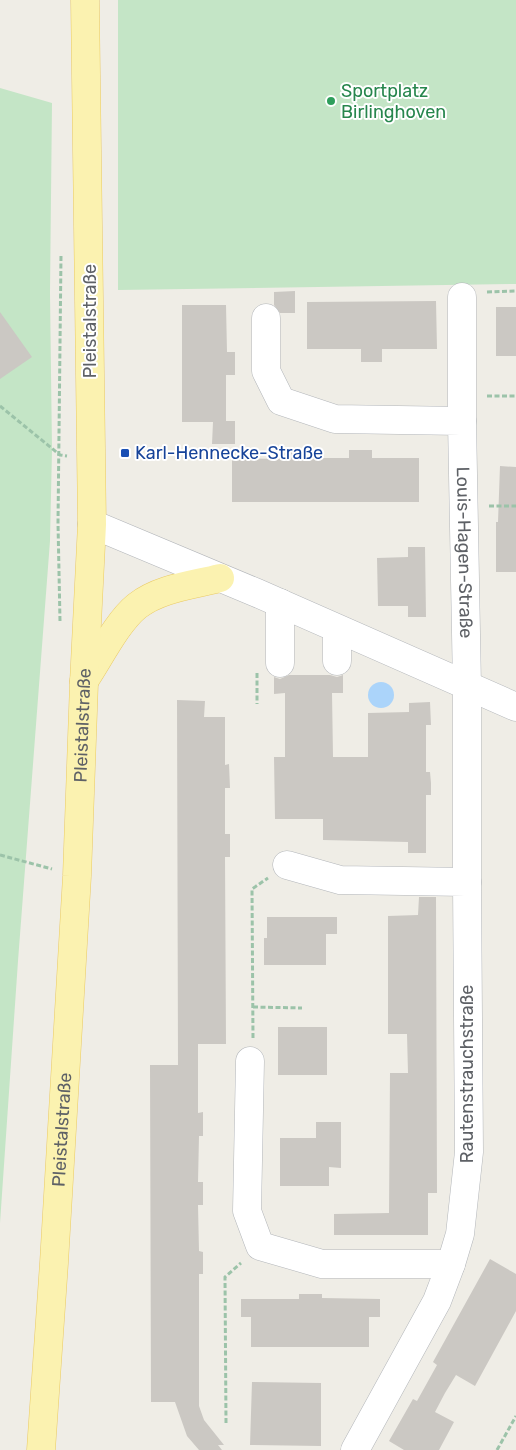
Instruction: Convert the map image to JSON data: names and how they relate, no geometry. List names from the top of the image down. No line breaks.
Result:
{"streets":{"main road":["Pleistalstraße"],"street":["Louis-Hagen-Straße","Rautenstrauchstraße"]},"crossings":[["Louis-Hagen-Straße","Rautenstrauchstraße"]],"places":{"other":["Sportplatz Birlinghoven"],"transit":["Karl-Hennecke-Straße"]}}
